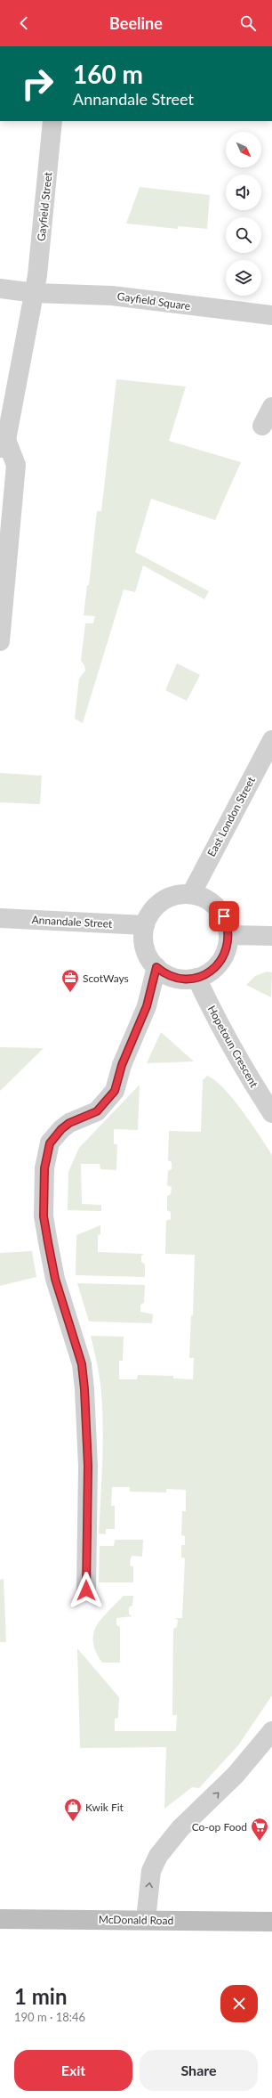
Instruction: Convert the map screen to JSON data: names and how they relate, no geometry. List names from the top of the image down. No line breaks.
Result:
{"streets":{"street":["Gayfield Street","Gayfield Square","East London Street","Annandale Street","Hopetoun Crescent","McDonald Road"]},"crossings":[["Gayfield Street","Gayfield Square"],["East London Street","Annandale Street"],["East London Street","Hopetoun Crescent"],["Annandale Street","Hopetoun Crescent"]],"places":{"office":["ScotWays"],"shop":["Kwik Fit"],"supermarket":["Co-op Food"]},"north":"bottom right","page":{"header":"Beeline","turn":["160 m","Annandale Street"],"heading":["1 min","190 m · 18:46"],"buttons":["Exit","Share"]}}
